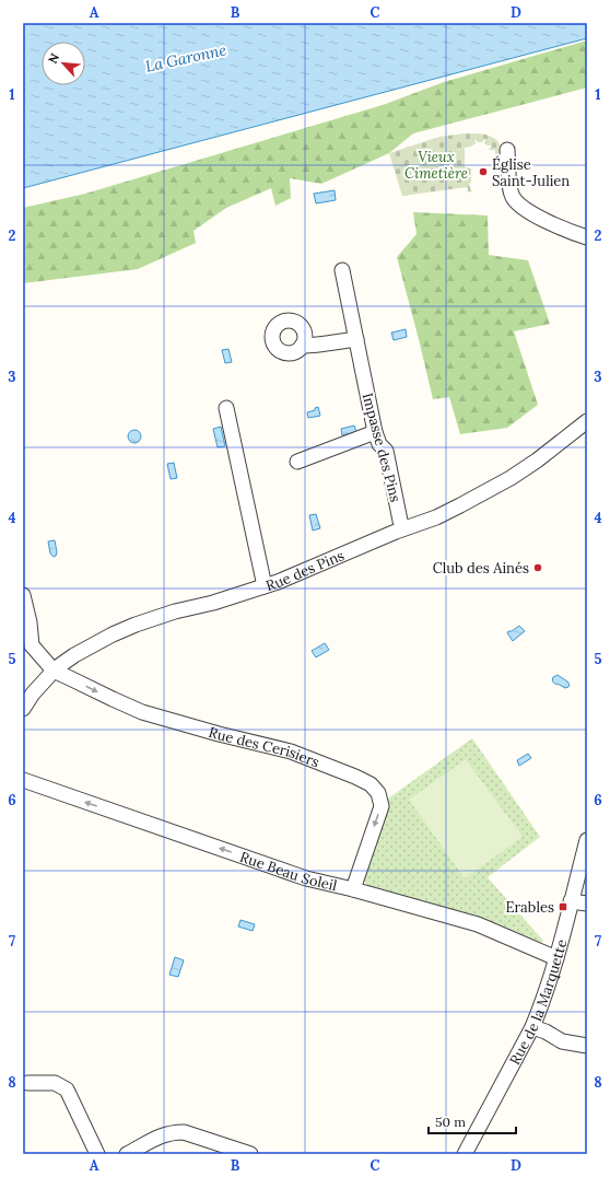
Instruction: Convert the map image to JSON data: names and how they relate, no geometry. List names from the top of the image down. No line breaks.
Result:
{"streets":{"street":["Impasse des Pins","Rue des Pins","Rue des Cerisiers","Rue Beau Soleil","Rue de la Marquette"]},"crossings":[["Impasse des Pins","Rue des Pins"],["Rue des Pins","Rue des Cerisiers"],["Rue des Cerisiers","Rue Beau Soleil"],["Rue Beau Soleil","Rue de la Marquette"]],"one_way":["Rue des Cerisiers","Rue Beau Soleil"],"water":["La Garonne"],"parks":["Vieux Cimetière"],"places":{"other":["Église Saint-Julien","Club des Ainés"],"transit":["Erables"]},"scale_bar":"50 m","north":"top left","grid":{"columns":["A","B","C","D"],"rows":["1","2","3","4","5","6","7","8"]}}
